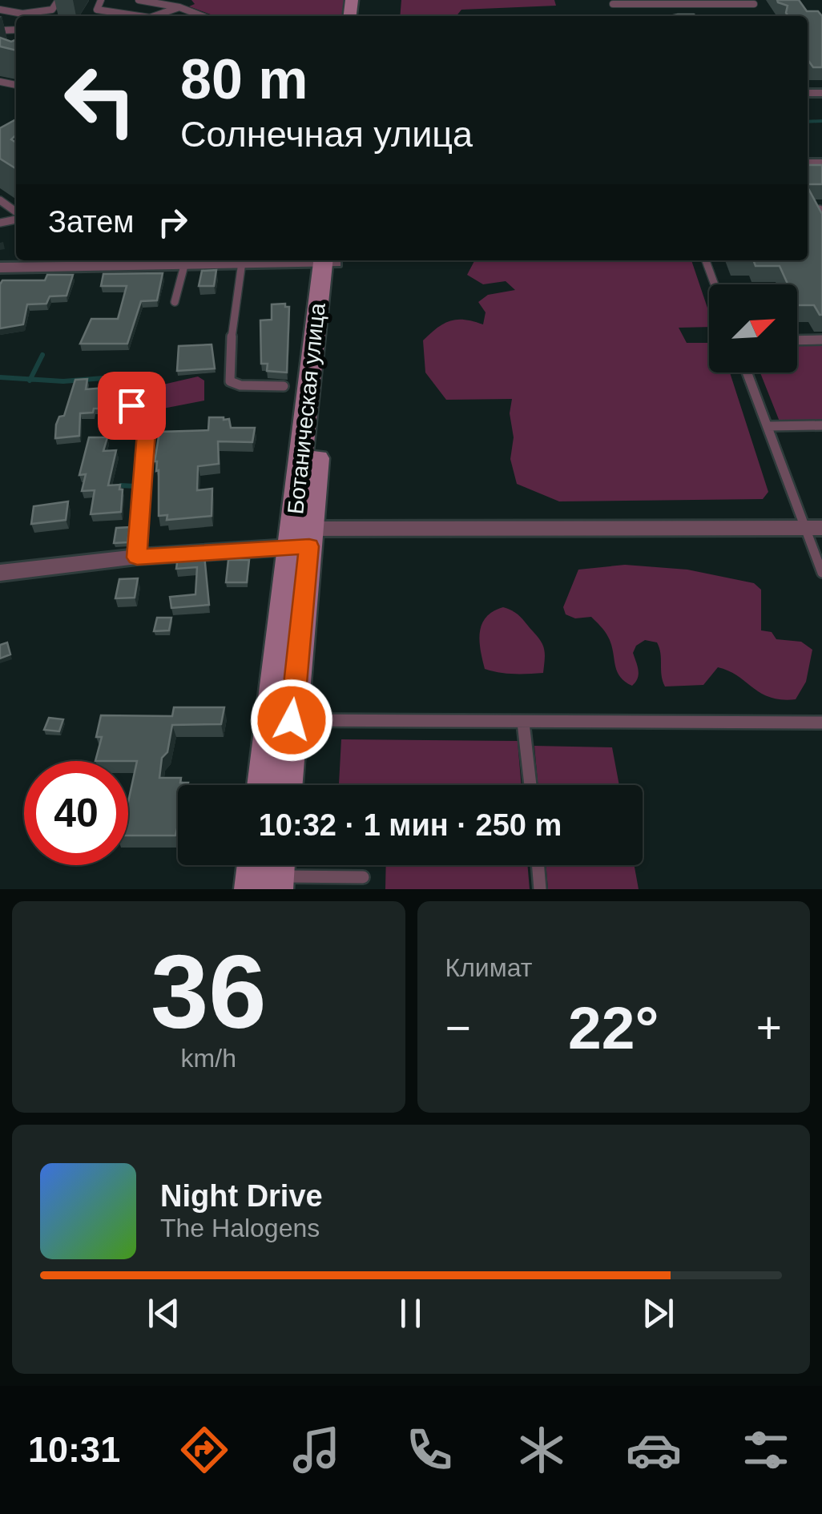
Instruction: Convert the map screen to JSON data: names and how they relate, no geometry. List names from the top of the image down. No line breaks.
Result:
{"streets":{"street":["Ботаническая улица"]},"north":"top right","page":{"turn":["80 m","Солнечная улица"],"then":"Затем","limit":"40","trip":"10:32 · 1 мин · 250 m","tile":[["36","km/h"],"Климат"],"heat":["−","22°","+"],"song":["Night Drive","The Halogens"],"tabs":"10:31"}}
